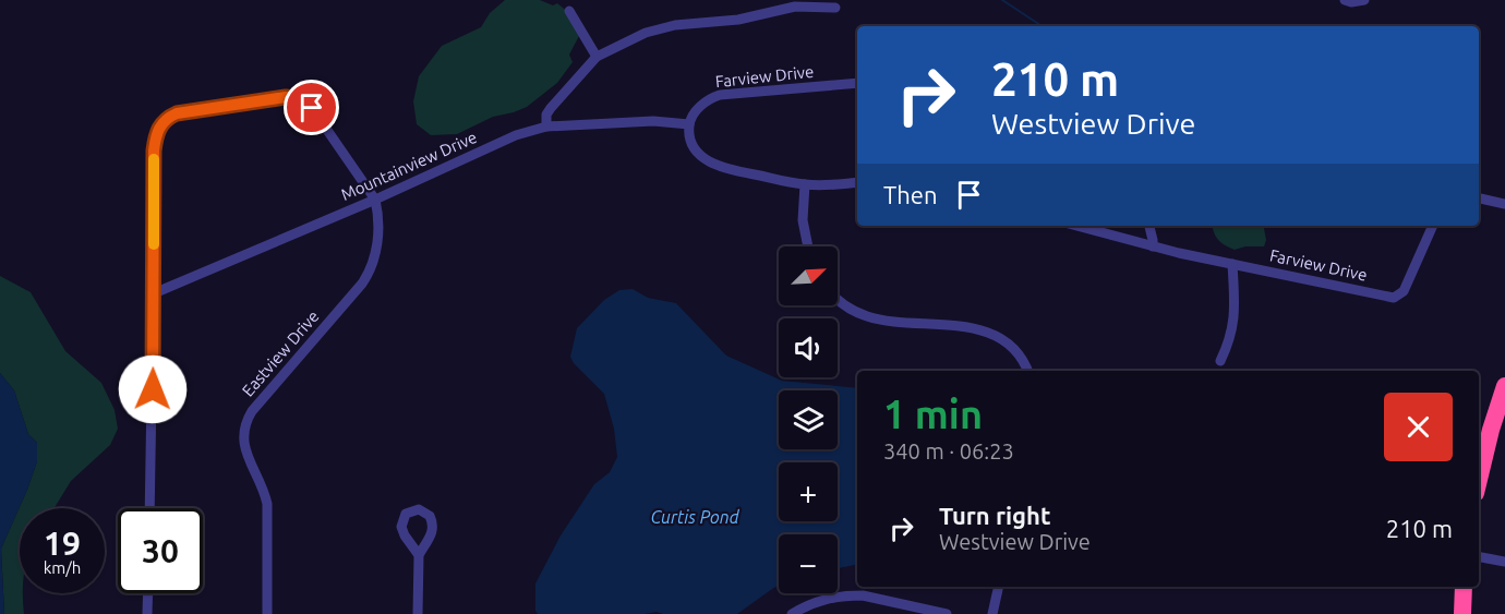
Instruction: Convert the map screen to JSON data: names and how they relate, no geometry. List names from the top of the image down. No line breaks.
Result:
{"streets":{"street":["Farview Drive","Mountainview Drive","Eastview Drive"]},"crossings":[["Farview Drive","Mountainview Drive"],["Mountainview Drive","Eastview Drive"]],"water":["Curtis Pond"],"north":"top right","page":{"turn":["210 m","Westview Drive"],"then":"Then","map_buttons":["+","−"],"heading":["1 min","340 m · 06:23"],"list":[{"name":"Turn right","note":"Westview Drive","value":"210 m"}],"speed":"19 km/h","limit":"30"}}
